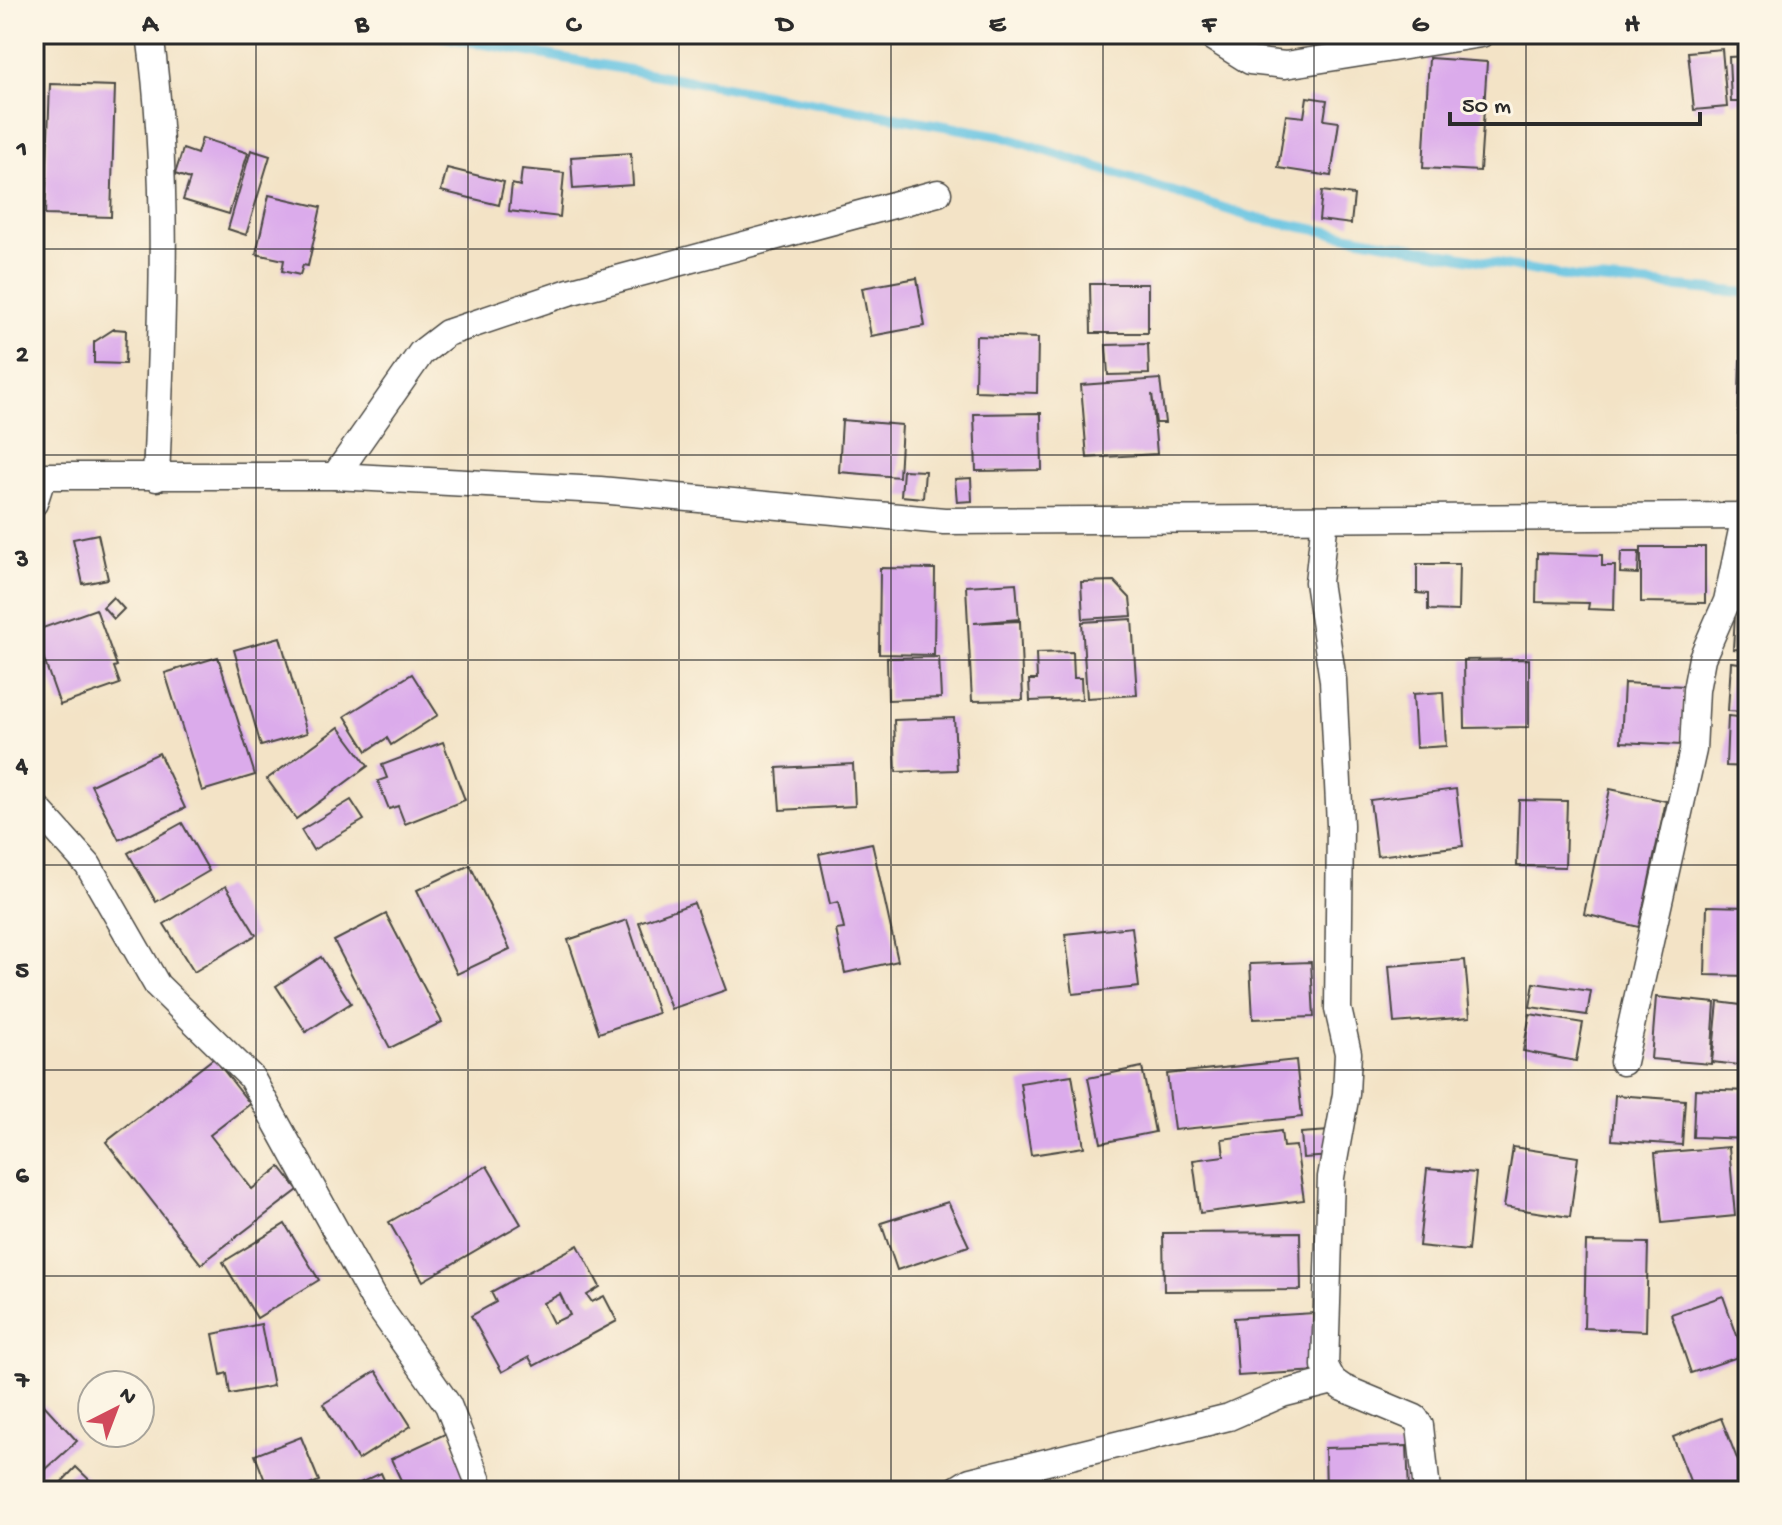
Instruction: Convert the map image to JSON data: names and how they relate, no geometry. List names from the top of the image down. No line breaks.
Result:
{"scale_bar":"50 m","north":"top right","grid":{"columns":["A","B","C","D","E","F","G","H"],"rows":["1","2","3","4","5","6","7"]}}
